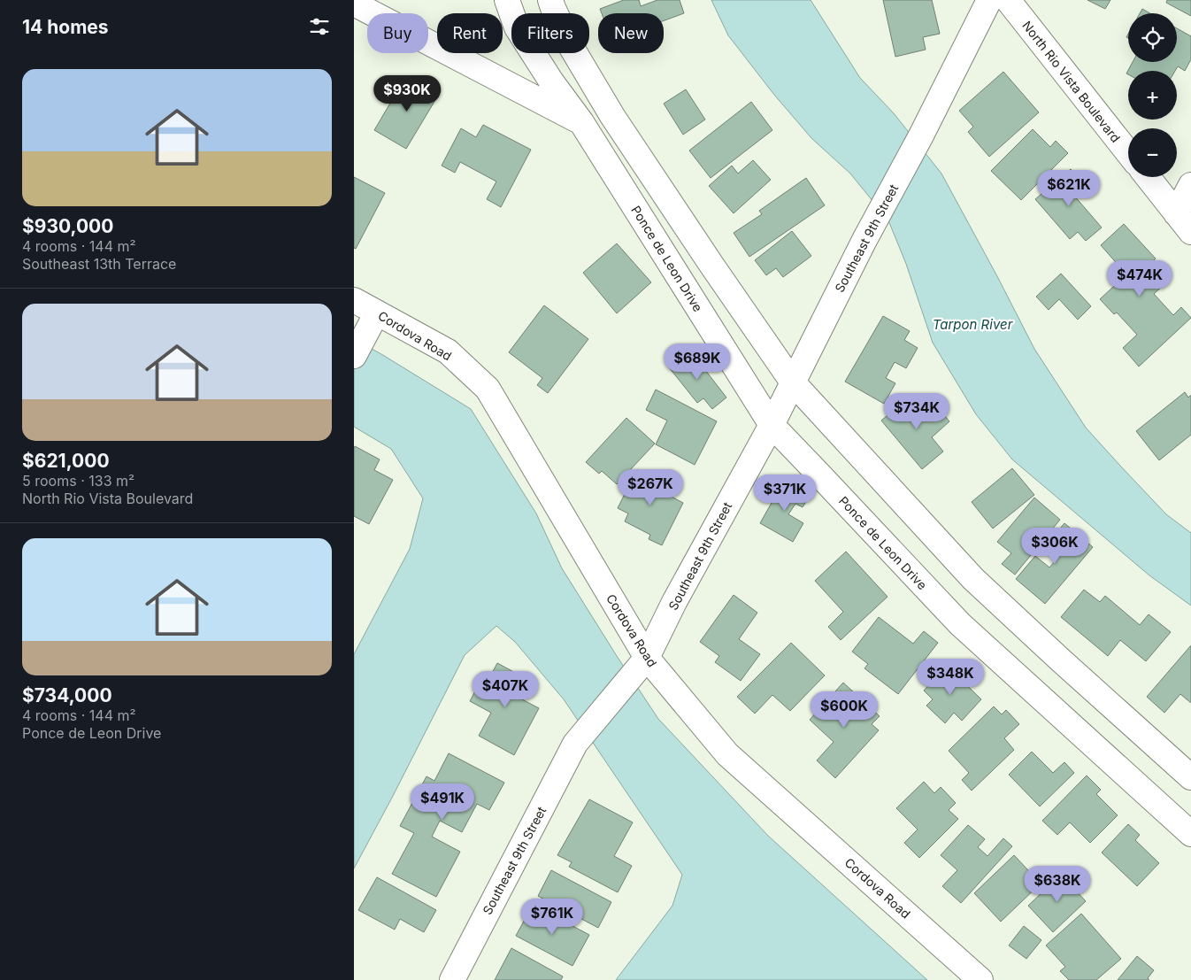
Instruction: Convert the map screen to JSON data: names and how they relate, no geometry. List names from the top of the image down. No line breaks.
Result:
{"streets":{"street":["North Rio Vista Boulevard","Southeast 9th Street","Ponce de Leon Drive","Cordova Road"]},"crossings":[["Southeast 9th Street","Ponce de Leon Drive"],["Southeast 9th Street","Cordova Road"]],"water":["Tarpon River"],"page":{"heading":"14 homes","map_buttons":["+","−"],"chip":["Buy","Rent","Filters","New"],"list":[{"name":"$930,000","note":"4 rooms · 144 m² · Southeast 13th Terrace"},{"name":"$621,000","note":"5 rooms · 133 m² · North Rio Vista Boulevard"},{"name":"$734,000","note":"4 rooms · 144 m² · Ponce de Leon Drive"}],"price":["$930K","$621K","$474K","$689K","$734K","$267K","$371K","$306K","$348K","$407K","$600K","$491K","$638K","$761K"]}}
